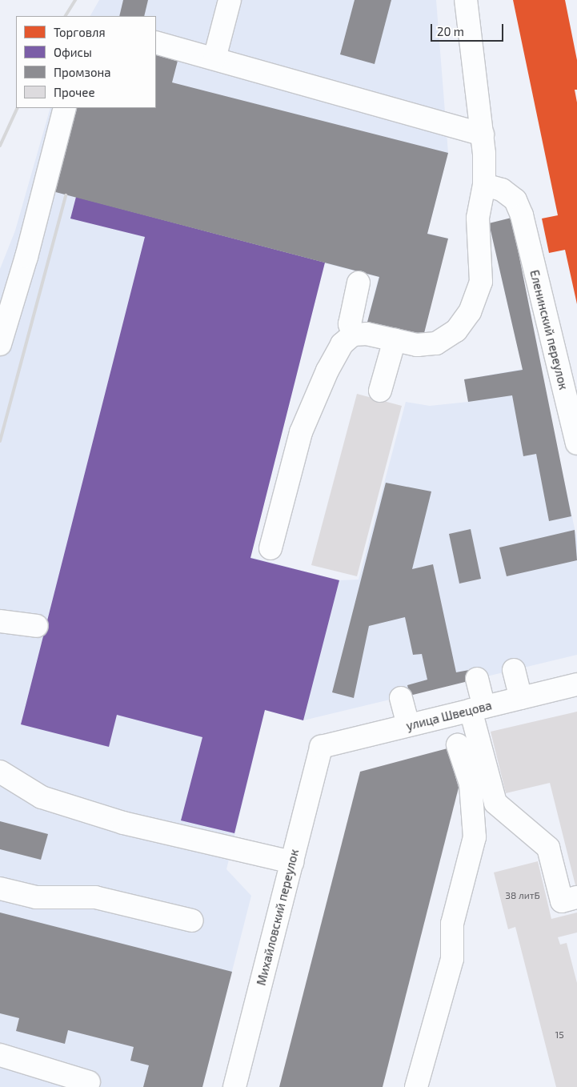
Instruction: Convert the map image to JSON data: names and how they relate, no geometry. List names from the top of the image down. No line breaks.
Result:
{"streets":{"street":["Еленинский переулок","улица Швецова","Михайловский переулок"]},"crossings":[["улица Швецова","Михайловский переулок"]],"house_numbers":["38 литБ","15"],"legend":["Торговля","Офисы","Промзона","Прочее"],"scale_bar":"20 m"}
